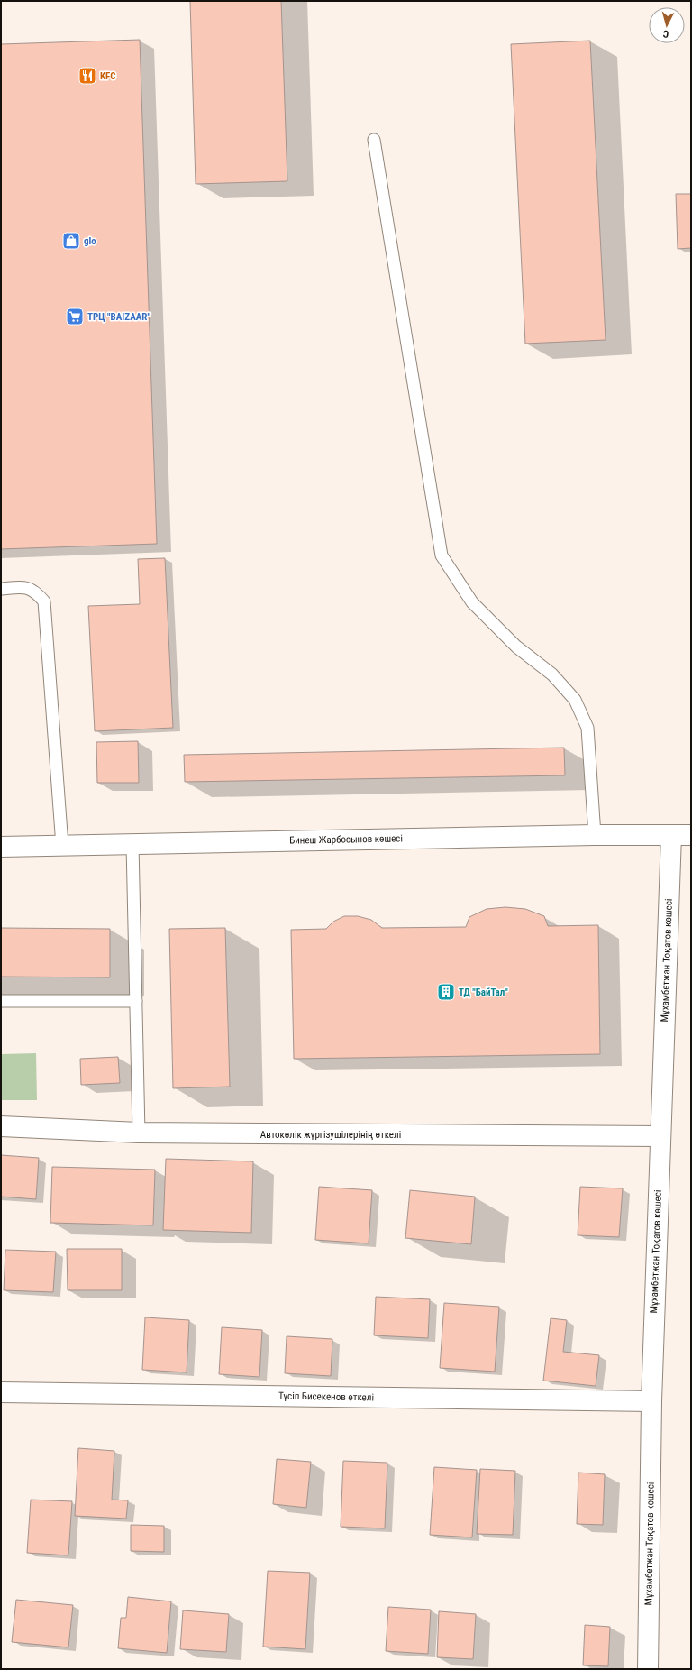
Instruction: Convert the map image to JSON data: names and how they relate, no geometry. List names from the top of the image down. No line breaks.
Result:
{"streets":{"street":["Бинеш Жарбосынов көшесі","Мұхамбетжан Тоқатов көшесі","Автокөлік жүргізушілерінің өткелі","Түсіп Бисекенов өткелі"]},"crossings":[["Бинеш Жарбосынов көшесі","Мұхамбетжан Тоқатов көшесі"],["Мұхамбетжан Тоқатов көшесі","Автокөлік жүргізушілерінің өткелі"],["Мұхамбетжан Тоқатов көшесі","Түсіп Бисекенов өткелі"]],"places":{"restaurant":["KFC"],"shop":["glo"],"supermarket":["ТРЦ \"BAIZAAR\""],"building":["ТД \"БайТал\""]},"north":"bottom"}
